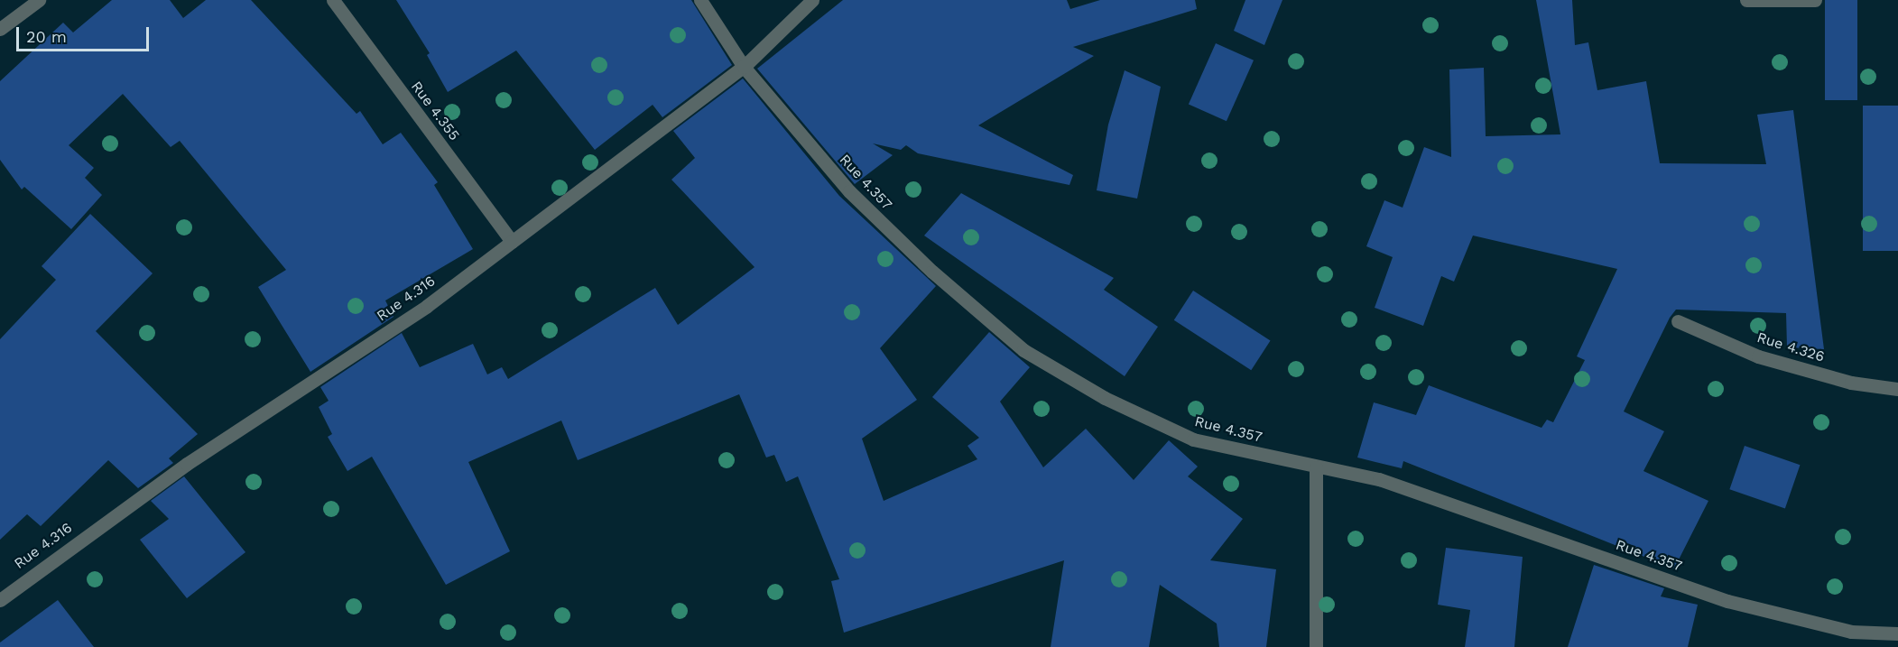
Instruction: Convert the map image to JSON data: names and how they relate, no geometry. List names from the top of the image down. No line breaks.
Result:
{"streets":{"street":["Rue 4.355","Rue 4.357","Rue 4.316","Rue 4.326"]},"crossings":[["Rue 4.355","Rue 4.316"],["Rue 4.357","Rue 4.316"]],"scale_bar":"20 m"}
